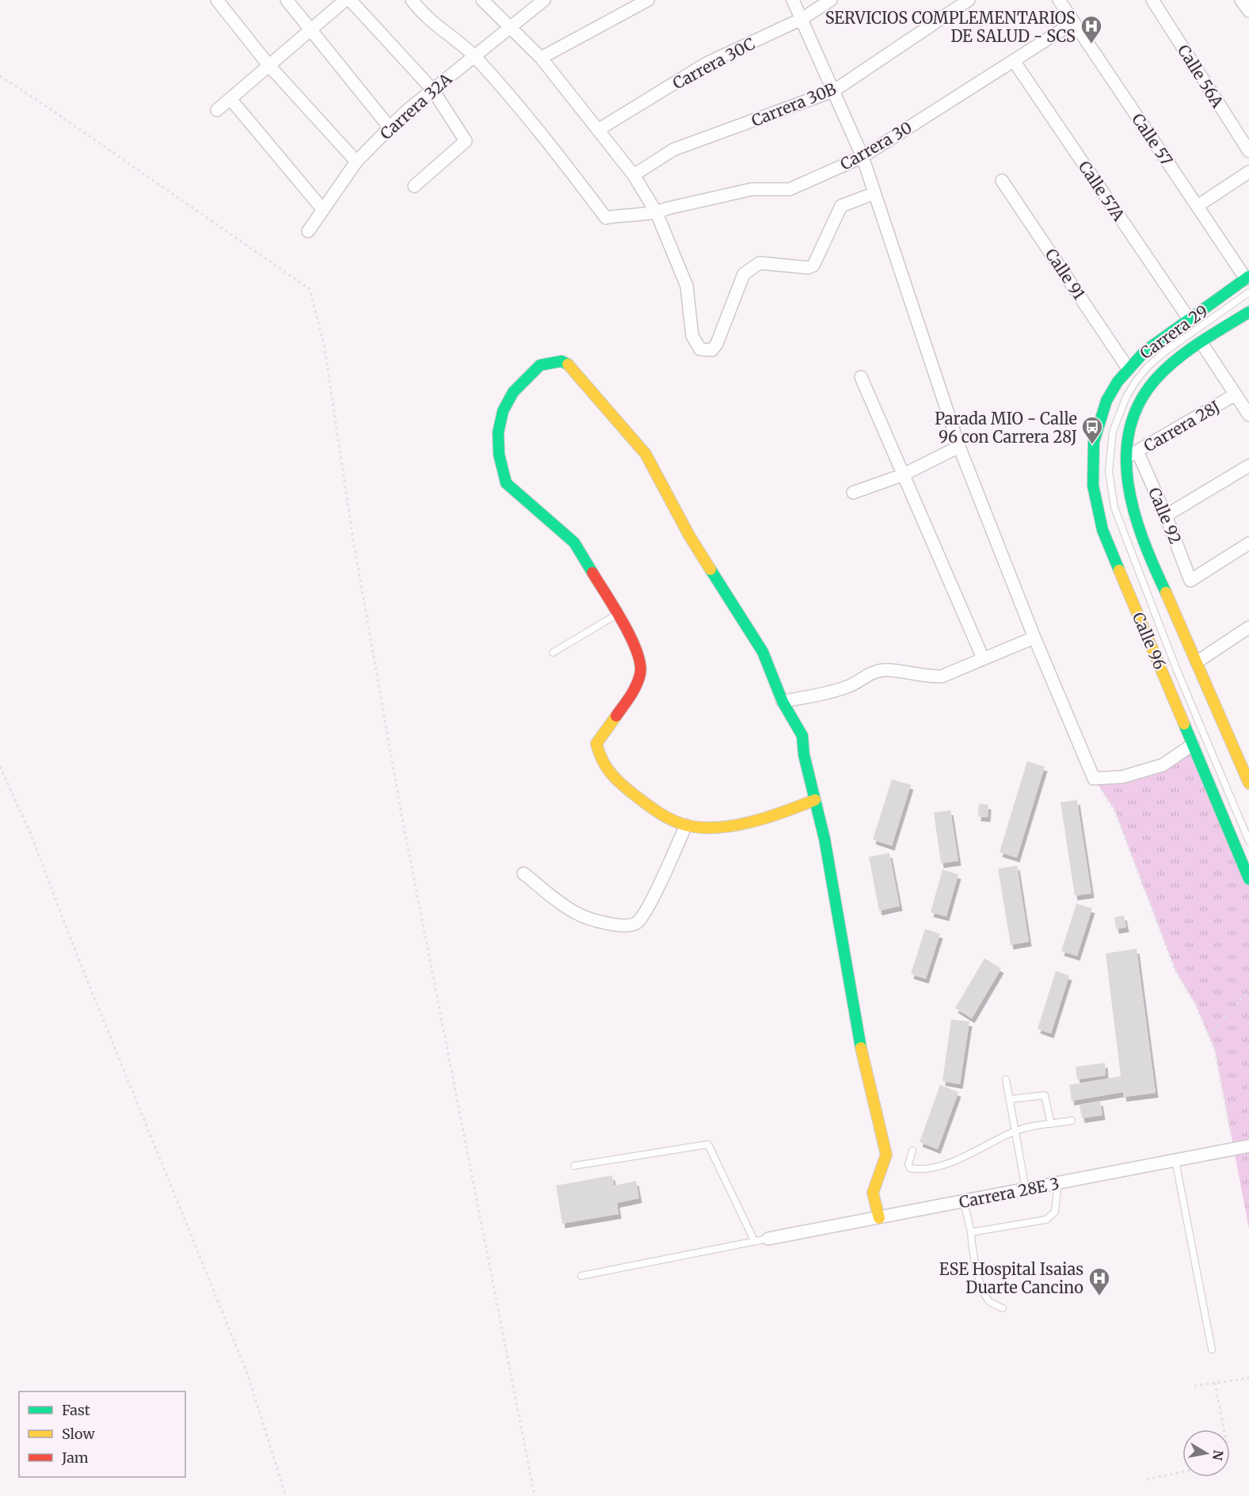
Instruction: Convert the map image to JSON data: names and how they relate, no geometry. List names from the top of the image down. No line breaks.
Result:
{"streets":{"street":["Carrera 30C","Calle 56A","Carrera 30B","Carrera 32A","Calle 57","Carrera 30","Calle 57A","Calle 91","Carrera 29","Carrera 28J","Calle 92","Calle 96","Carrera 28E 3"]},"crossings":[["Carrera 32A","Carrera 30"],["Calle 57","Carrera 30"],["Calle 57","Carrera 29"],["Carrera 30","Calle 57A"],["Calle 57A","Carrera 29"],["Calle 91","Carrera 29"],["Carrera 29","Carrera 28J"],["Carrera 29","Calle 92"],["Carrera 29","Calle 96"],["Carrera 28J","Calle 92"]],"places":{"hospital":["SERVICIOS COMPLEMENTARIOS DE SALUD - SCS","ESE Hospital Isaias Duarte Cancino"],"bus stop":["Parada MIO - Calle 96 con Carrera 28J"]},"legend":["Fast","Slow","Jam"],"north":"right"}
